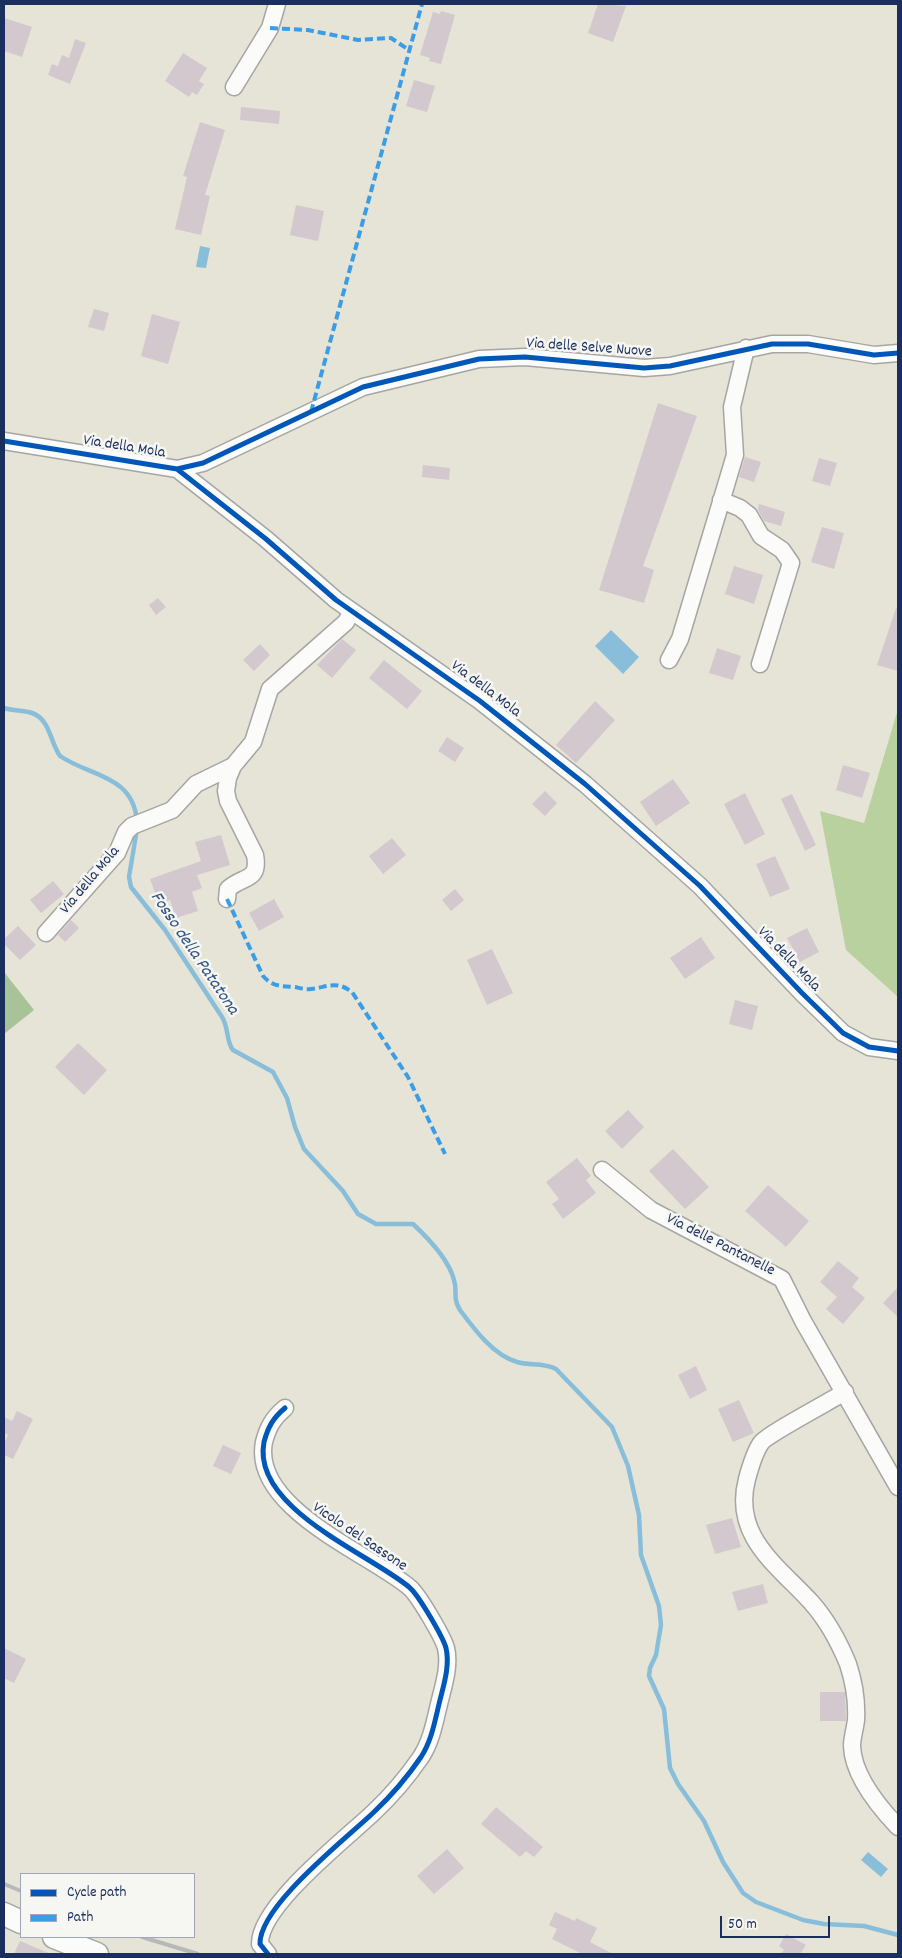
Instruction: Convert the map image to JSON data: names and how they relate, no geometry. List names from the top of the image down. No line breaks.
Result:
{"streets":{"street":["Via delle Selve Nuove","Via della Mola","Via delle Pantanelle","Vicolo del Sassone"]},"crossings":[["Via delle Selve Nuove","Via della Mola"]],"water":["Fosso della Patatona"],"legend":["Cycle path","Path"],"scale_bar":"50 m"}
